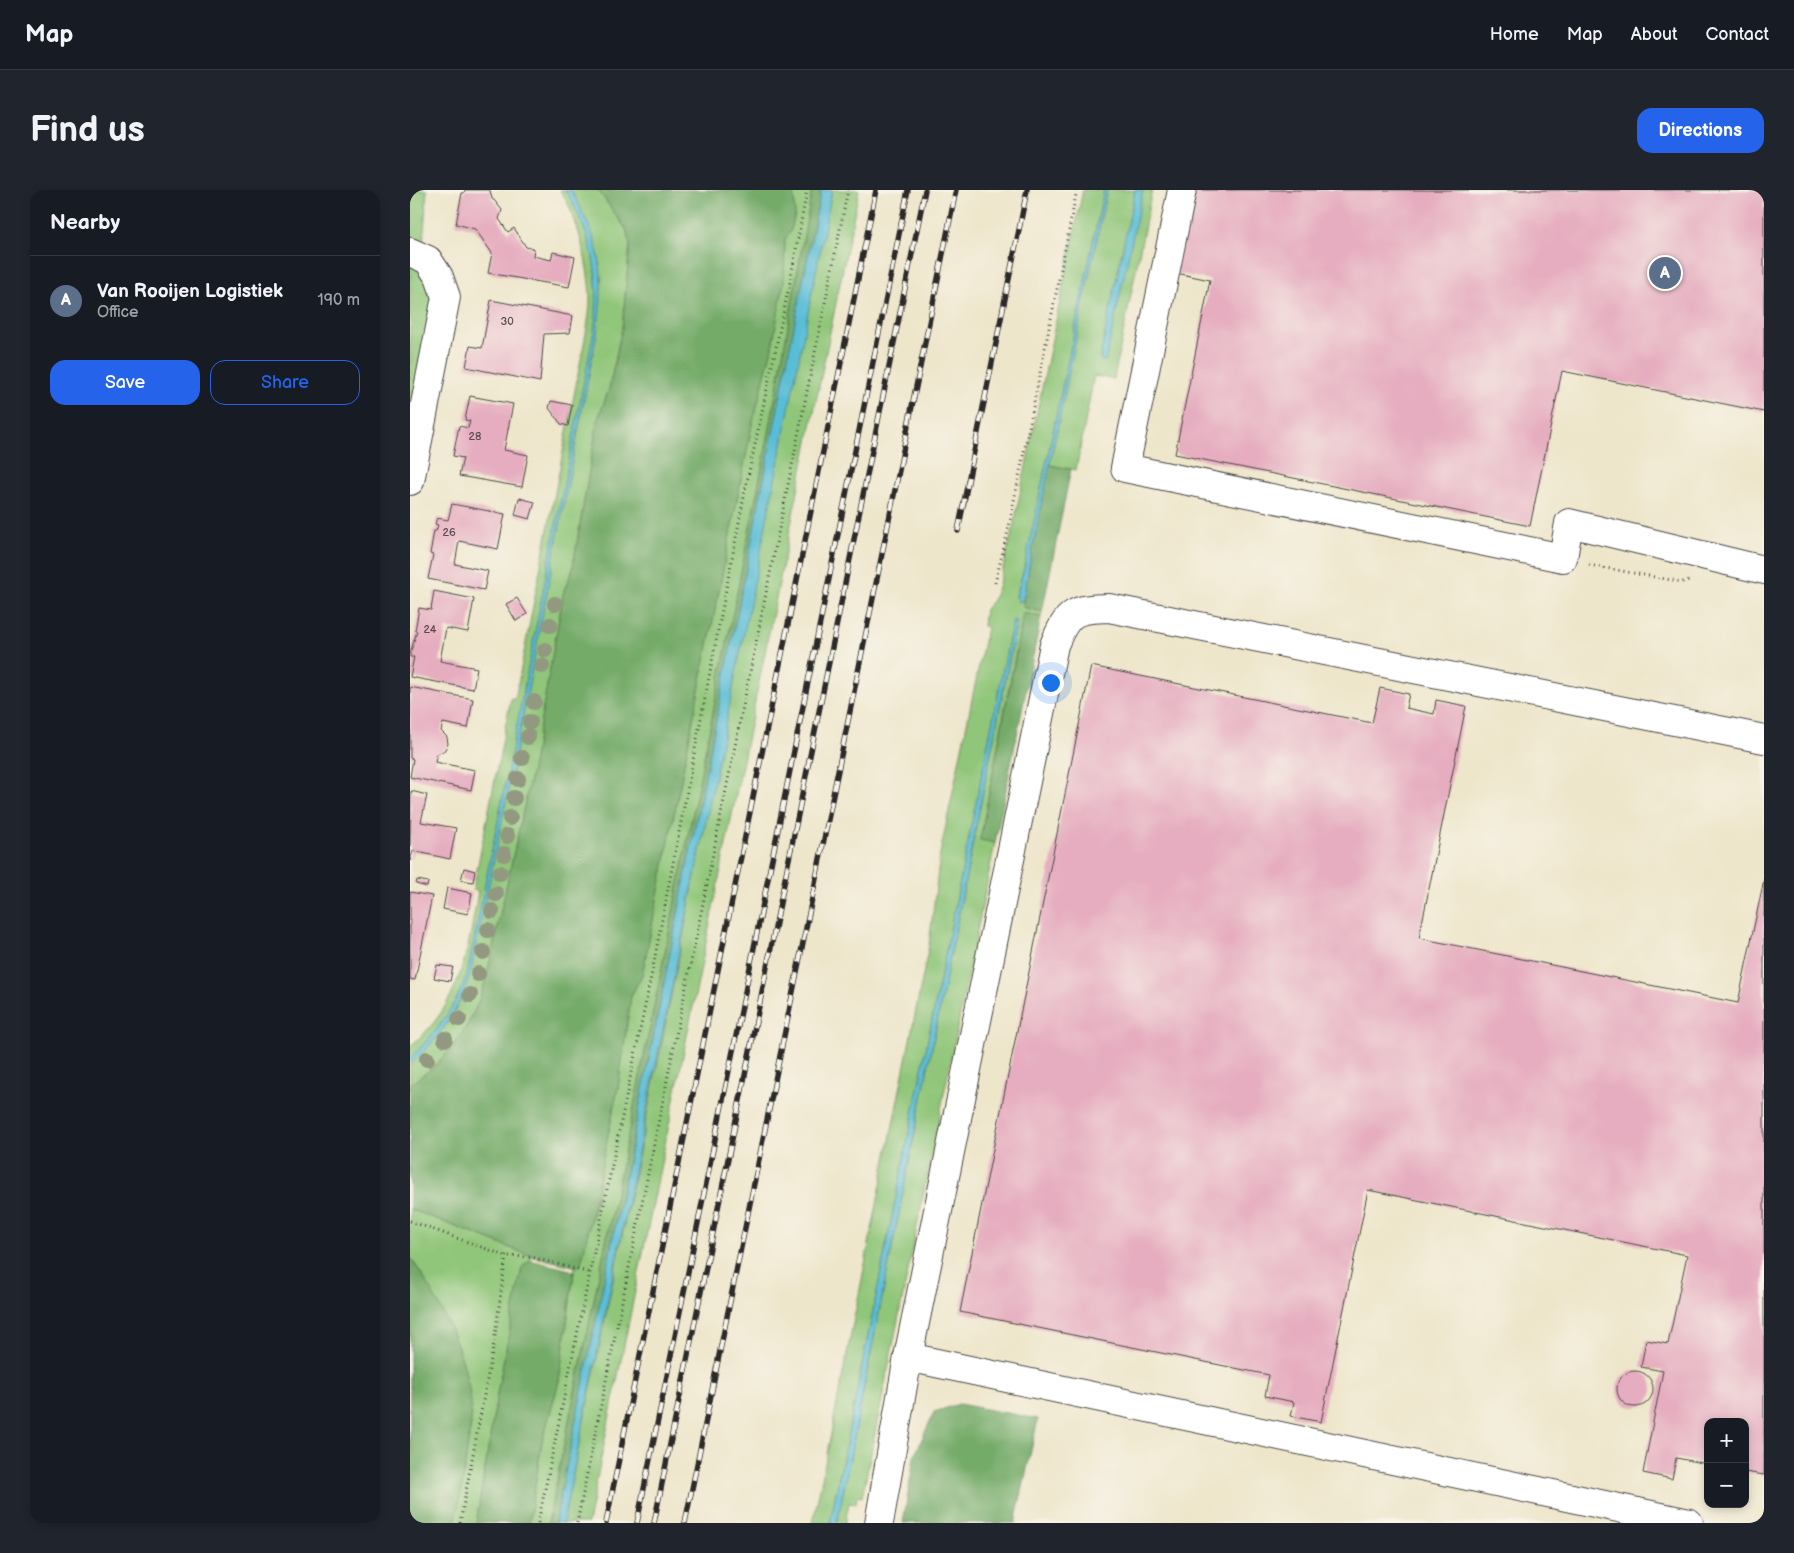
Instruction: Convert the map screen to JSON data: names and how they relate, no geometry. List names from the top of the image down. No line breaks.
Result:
{"house_numbers":["30","28","26","24"],"page":{"header":"Map","nav":["Home","Map","About","Contact"],"buttons":["Directions",["Save","Share"]],"title":"Find us","heading":"Nearby","list":[{"mark":"A","name":"Van Rooijen Logistiek","note":"Office","value":"190 m"}],"pins":"A","map_buttons":["+","−"]}}
